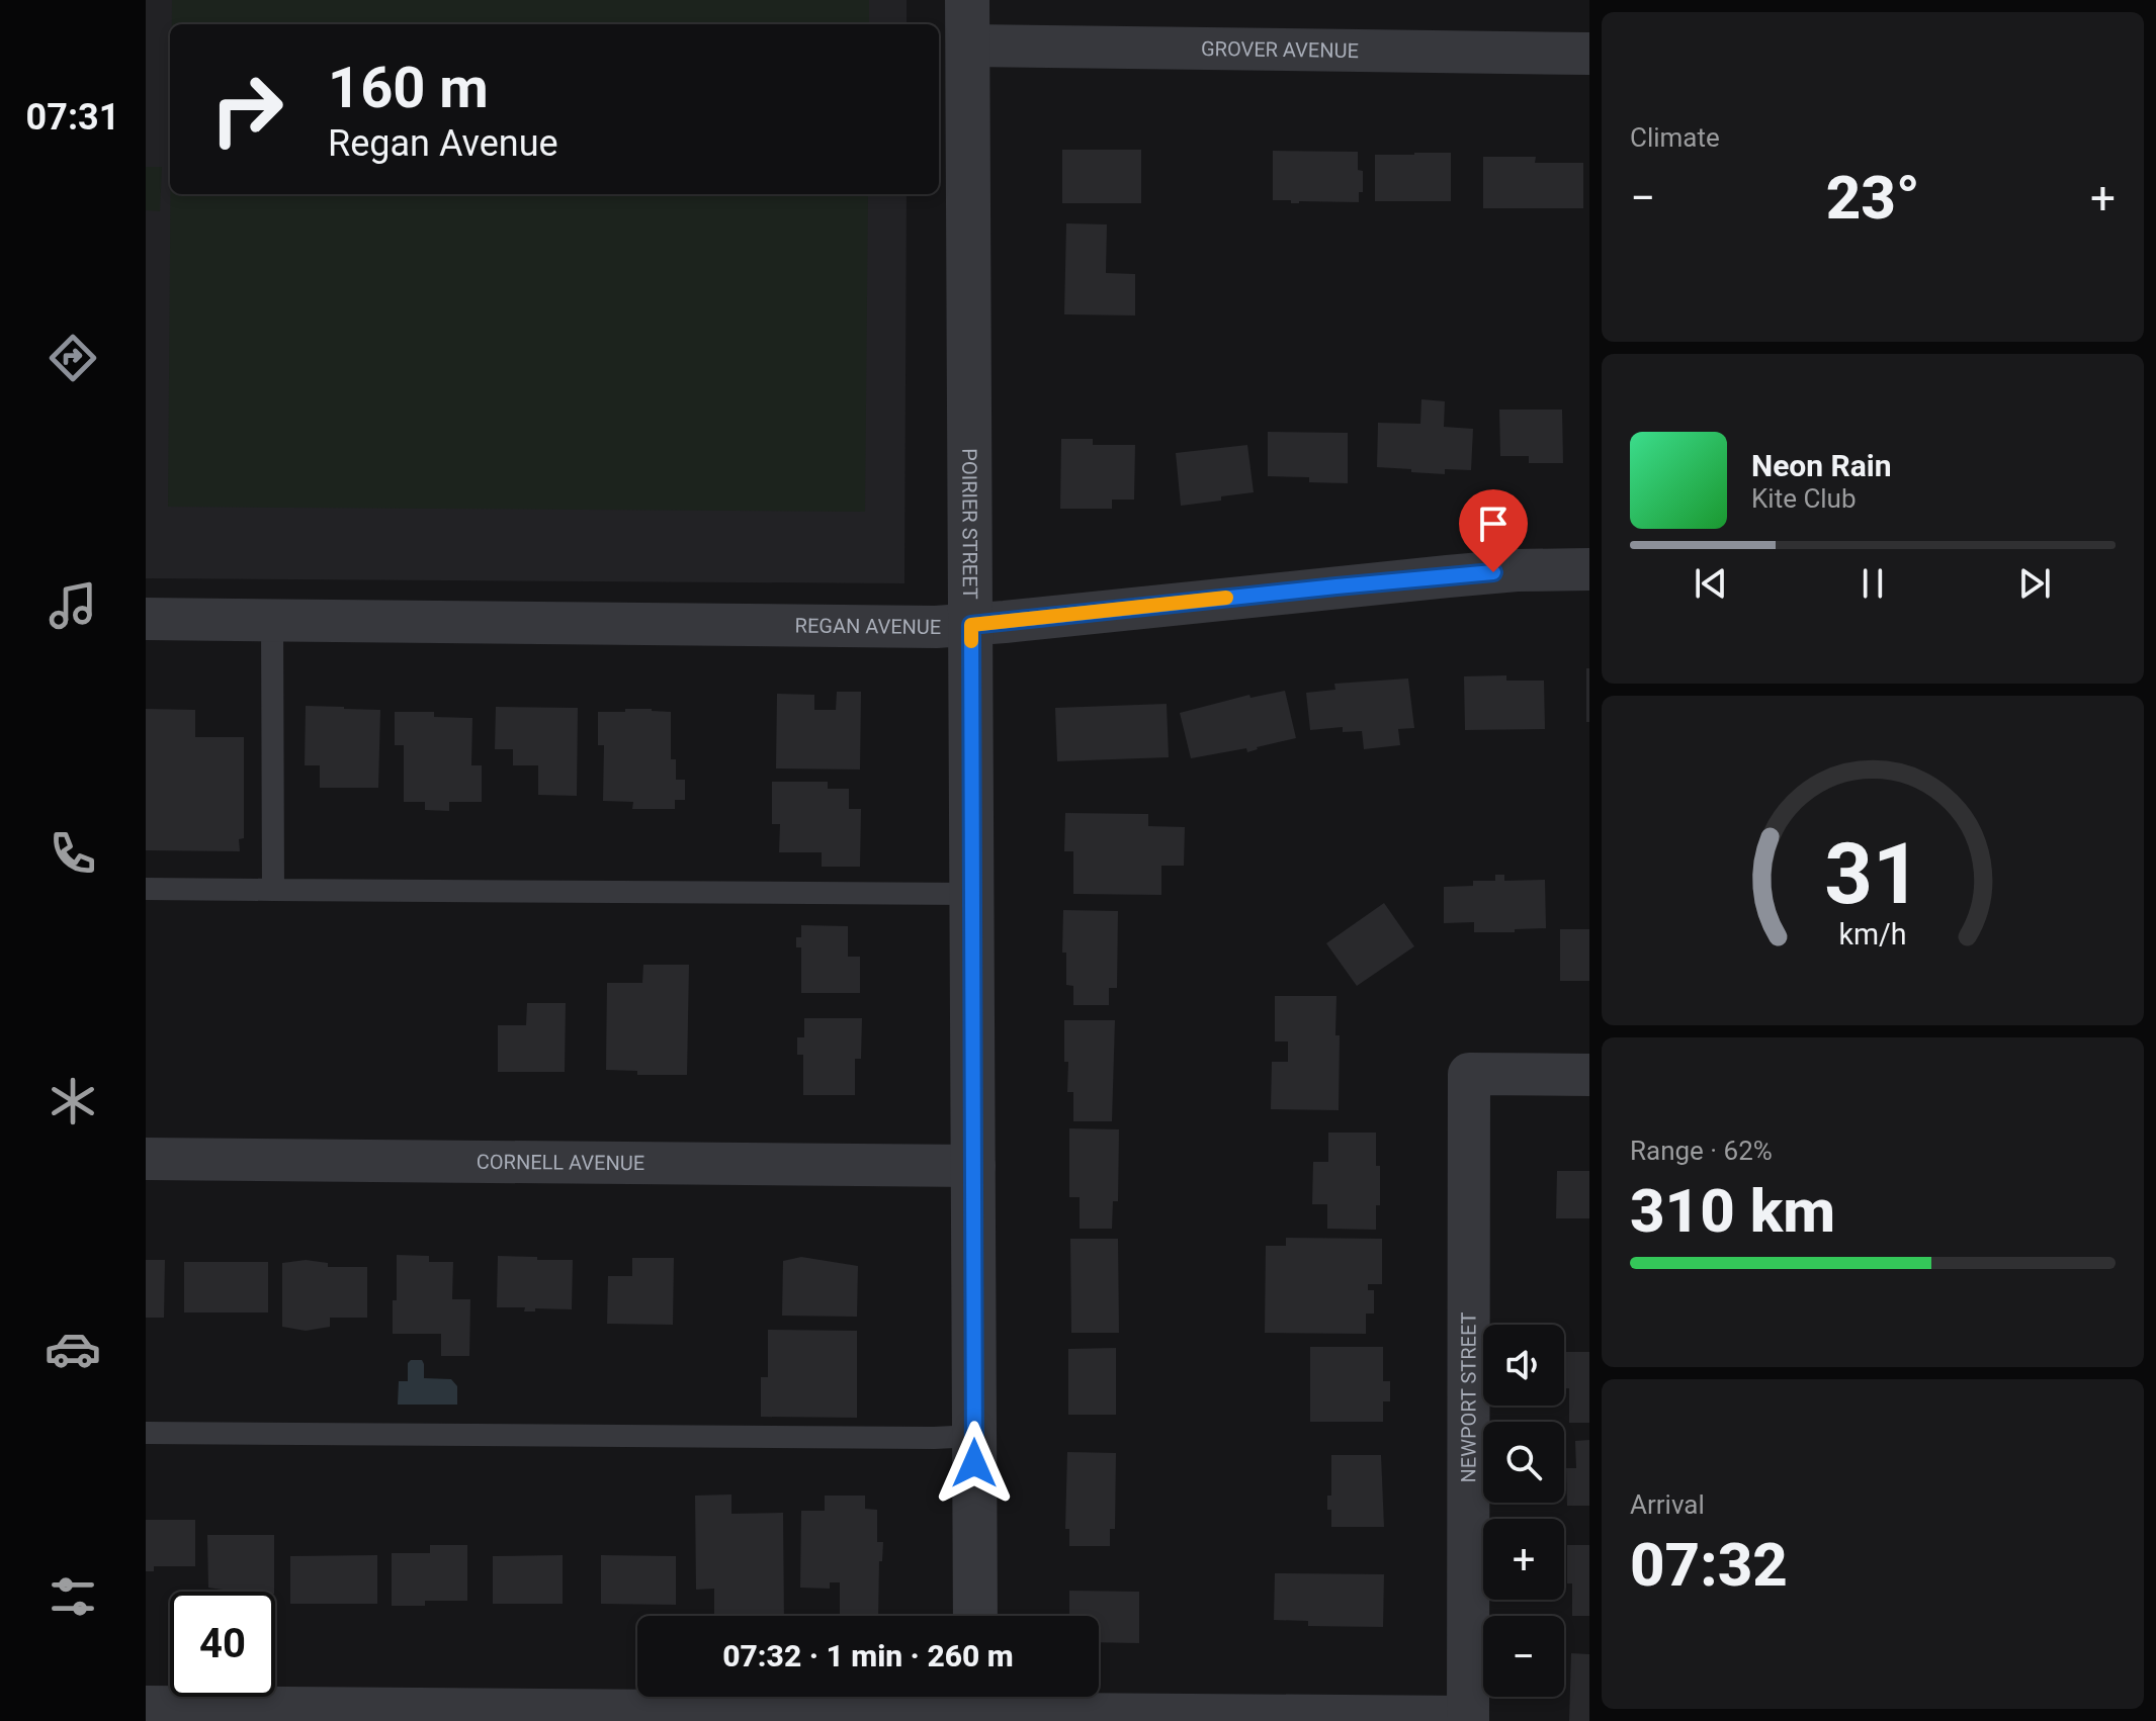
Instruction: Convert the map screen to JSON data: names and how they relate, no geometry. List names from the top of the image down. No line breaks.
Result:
{"streets":{"street":["GROVER AVENUE","POIRIER STREET","REGAN AVENUE","CORNELL AVENUE","NEWPORT STREET"]},"crossings":[["GROVER AVENUE","POIRIER STREET"],["POIRIER STREET","REGAN AVENUE"],["POIRIER STREET","CORNELL AVENUE"]],"page":{"tabs":"07:31","tile":["Climate",["Range · 62%","310 km"],["Arrival","07:32"]],"turn":["160 m","Regan Avenue"],"heat":["−","23°","+"],"song":["Neon Rain","Kite Club"],"map_buttons":["+","−"],"limit":"40","trip":"07:32 · 1 min · 260 m","gauge":["31","km/h"]}}
